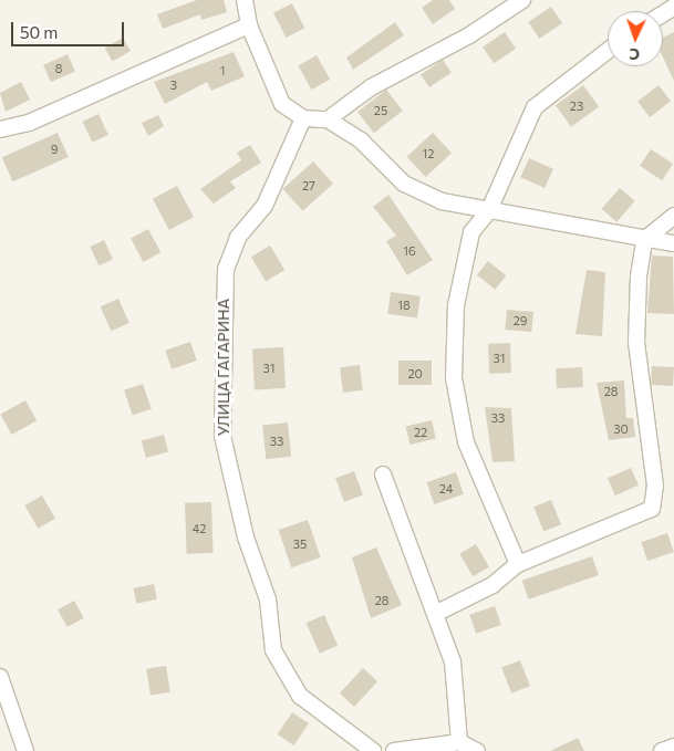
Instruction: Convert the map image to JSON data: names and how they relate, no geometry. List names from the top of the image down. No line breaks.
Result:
{"streets":{"street":["УЛИЦА ГАГАРИНА"]},"house_numbers":["8","1","3","23","25","9","12","27","16","18","29","31","31","20","28","33","30","22","33","24","42","35","28"],"scale_bar":"50 m","north":"bottom"}
